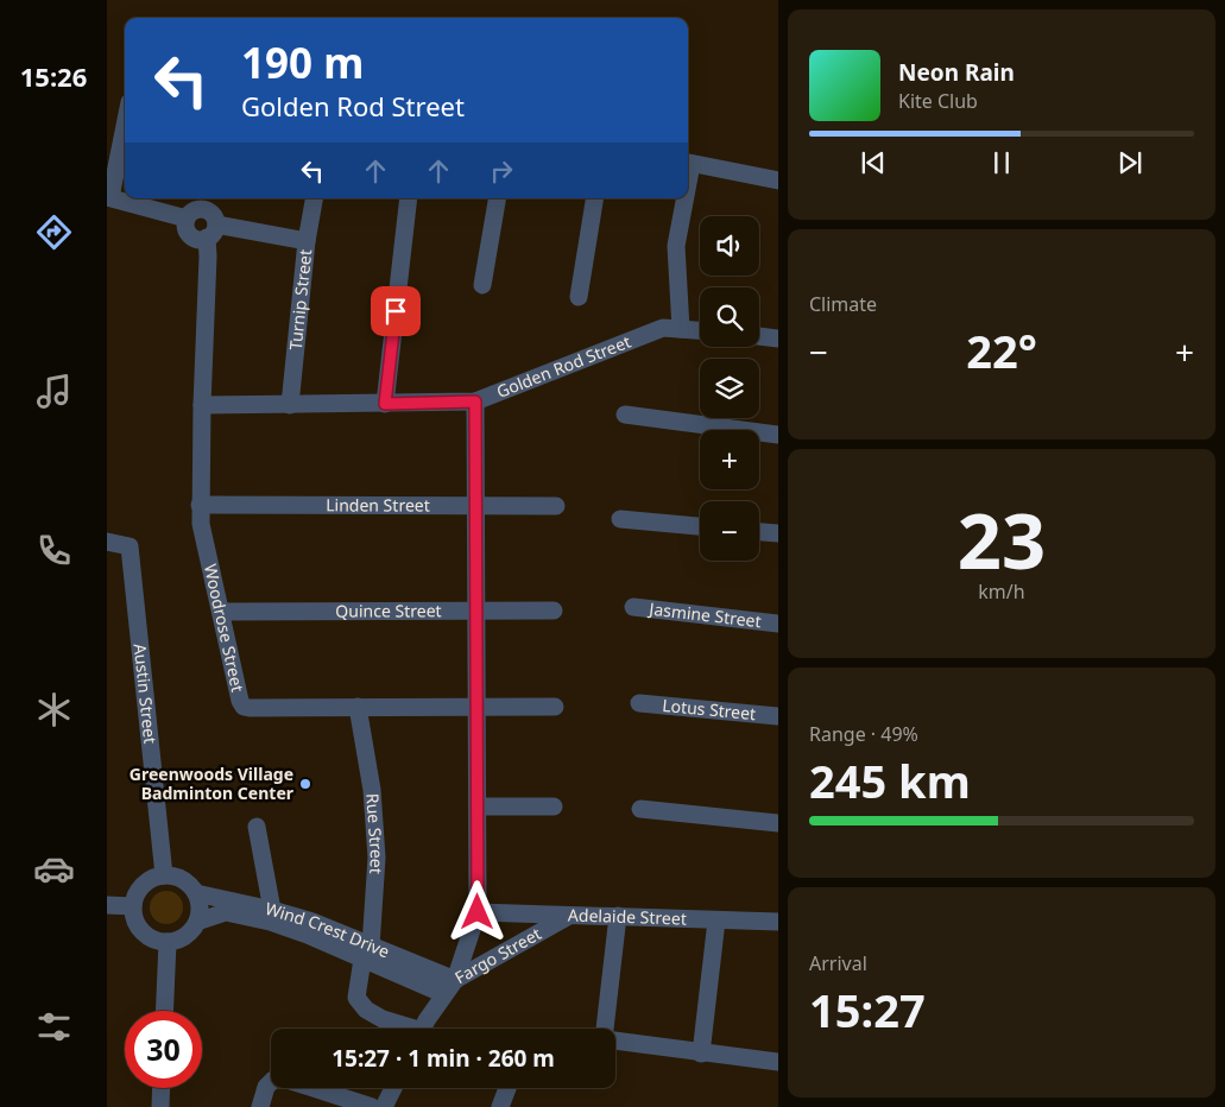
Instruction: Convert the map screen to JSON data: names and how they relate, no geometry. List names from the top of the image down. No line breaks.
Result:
{"streets":{"street":["Turnip Street","Golden Rod Street","Linden Street","Quince Street","Jasmine Street","Woodrose Street","Austin Street","Lotus Street","Rue Street","Adelaide Street","Wind Crest Drive","Fargo Street"]},"crossings":[["Turnip Street","Golden Rod Street"],["Golden Rod Street","Woodrose Street"],["Linden Street","Woodrose Street"],["Quince Street","Woodrose Street"],["Woodrose Street","Rue Street"],["Austin Street","Wind Crest Drive"],["Rue Street","Wind Crest Drive"],["Adelaide Street","Fargo Street"],["Wind Crest Drive","Fargo Street"]],"places":["Greenwoods Village Badminton Center"],"page":{"tabs":"15:26","turn":["190 m","Golden Rod Street"],"song":["Neon Rain","Kite Club"],"map_buttons":["+","−"],"tile":["Climate",["23","km/h"],["Range · 49%","245 km"],["Arrival","15:27"]],"heat":["−","22°","+"],"limit":"30","trip":"15:27 · 1 min · 260 m"}}
